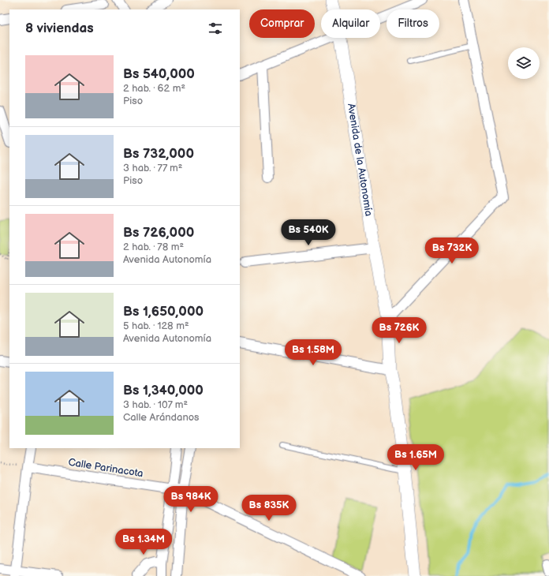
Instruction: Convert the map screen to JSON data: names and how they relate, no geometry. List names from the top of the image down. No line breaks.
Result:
{"streets":{"street":["Avenida de la Autonomía","Calle Parinacota"]},"page":{"chip":["Comprar","Alquilar","Filtros"],"heading":"8 viviendas","list":[{"name":"Bs 540,000","note":"2 hab. · 62 m² · Piso"},{"name":"Bs 732,000","note":"3 hab. · 77 m² · Piso"},{"name":"Bs 726,000","note":"2 hab. · 78 m² · Avenida Autonomía"},{"name":"Bs 1,650,000","note":"5 hab. · 128 m² · Avenida Autonomía"},{"name":"Bs 1,340,000","note":"3 hab. · 107 m² · Calle Arándanos"}],"price":["Bs 540K","Bs 732K","Bs 726K","Bs 1.58M","Bs 1.65M","Bs 984K","Bs 835K","Bs 1.34M"]}}
